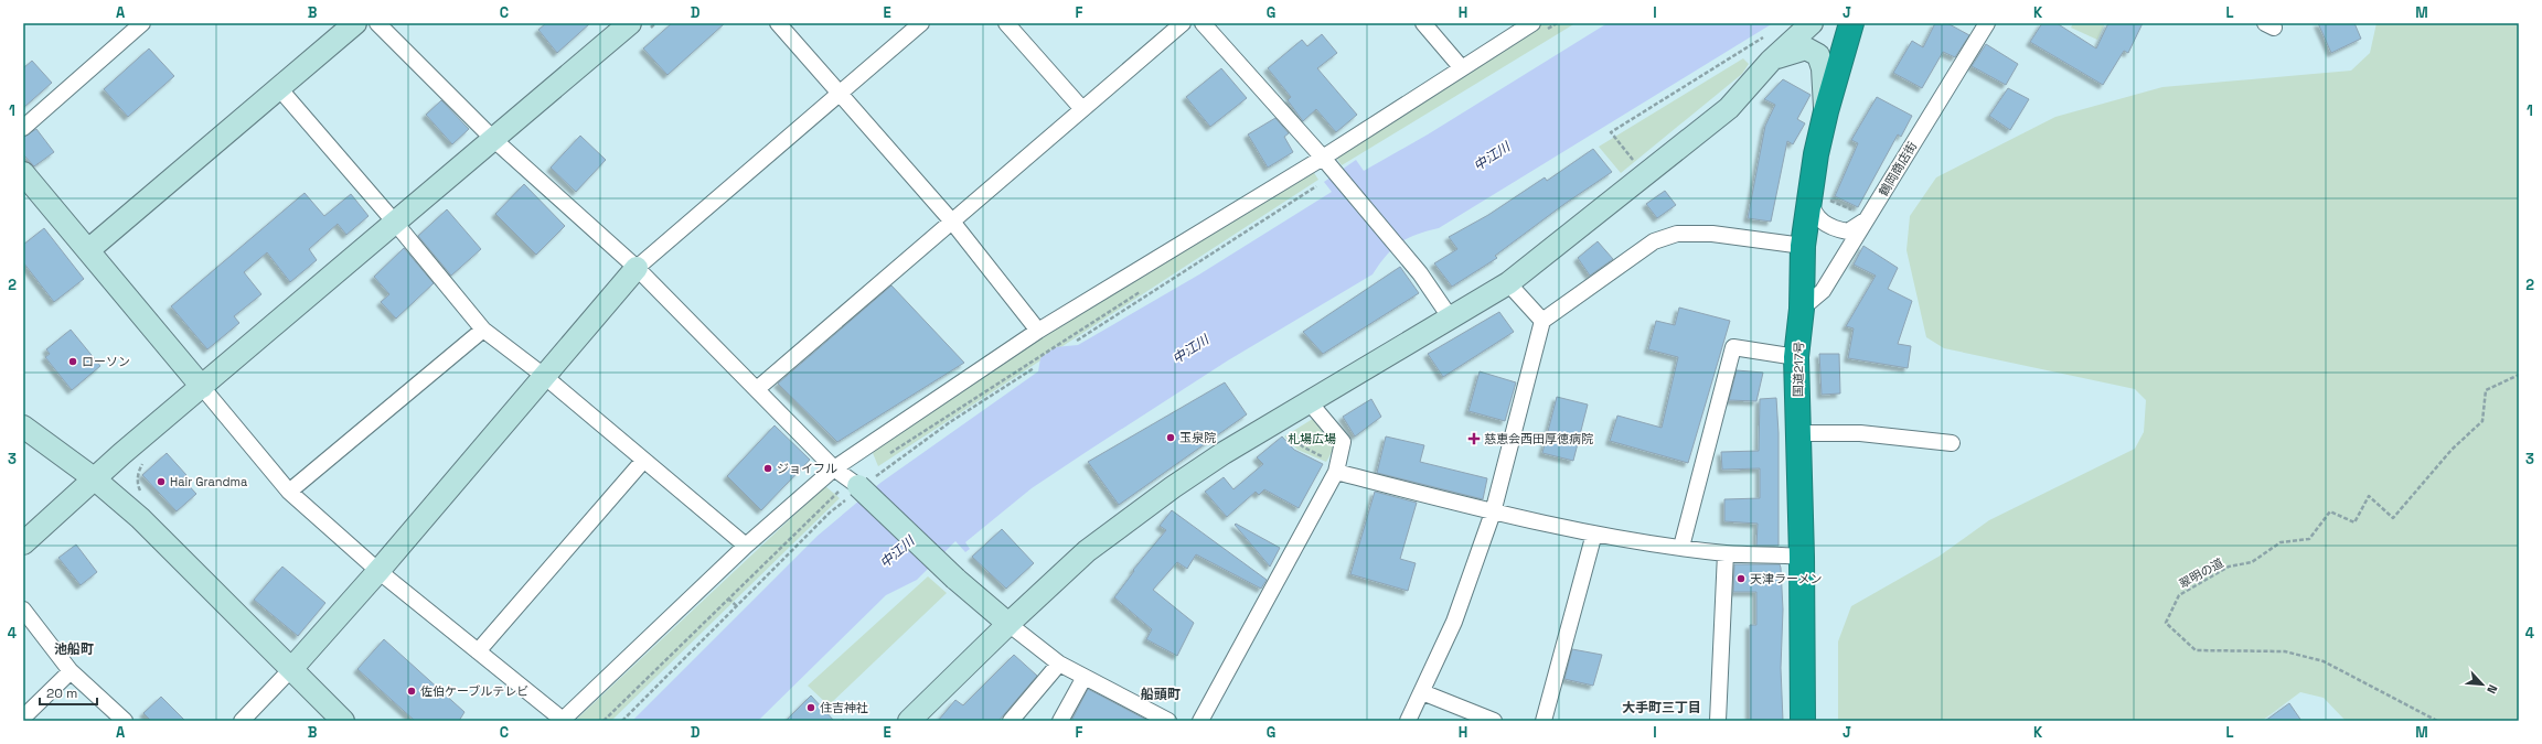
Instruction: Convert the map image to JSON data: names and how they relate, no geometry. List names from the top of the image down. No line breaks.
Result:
{"streets":{"highway":["国道217号"],"street":["鶴岡商店街"],"path":["翠明の道"]},"crossings":[["鶴岡商店街","国道217号"]],"districts":["池船町","船頭町","大手町三丁目"],"water":["中江川"],"parks":["札場広場"],"places":{"other":["ローソン","玉泉院","ジョイフル","Hair Grandma","天津ラーメン","佐伯ケーブルテレビ","住吉神社"],"health":["慈恵会西田厚徳病院"]},"scale_bar":"20 m","north":"bottom right","grid":{"columns":["A","B","C","D","E","F","G","H","I","J","K","L","M"],"rows":["1","2","3","4"]}}
